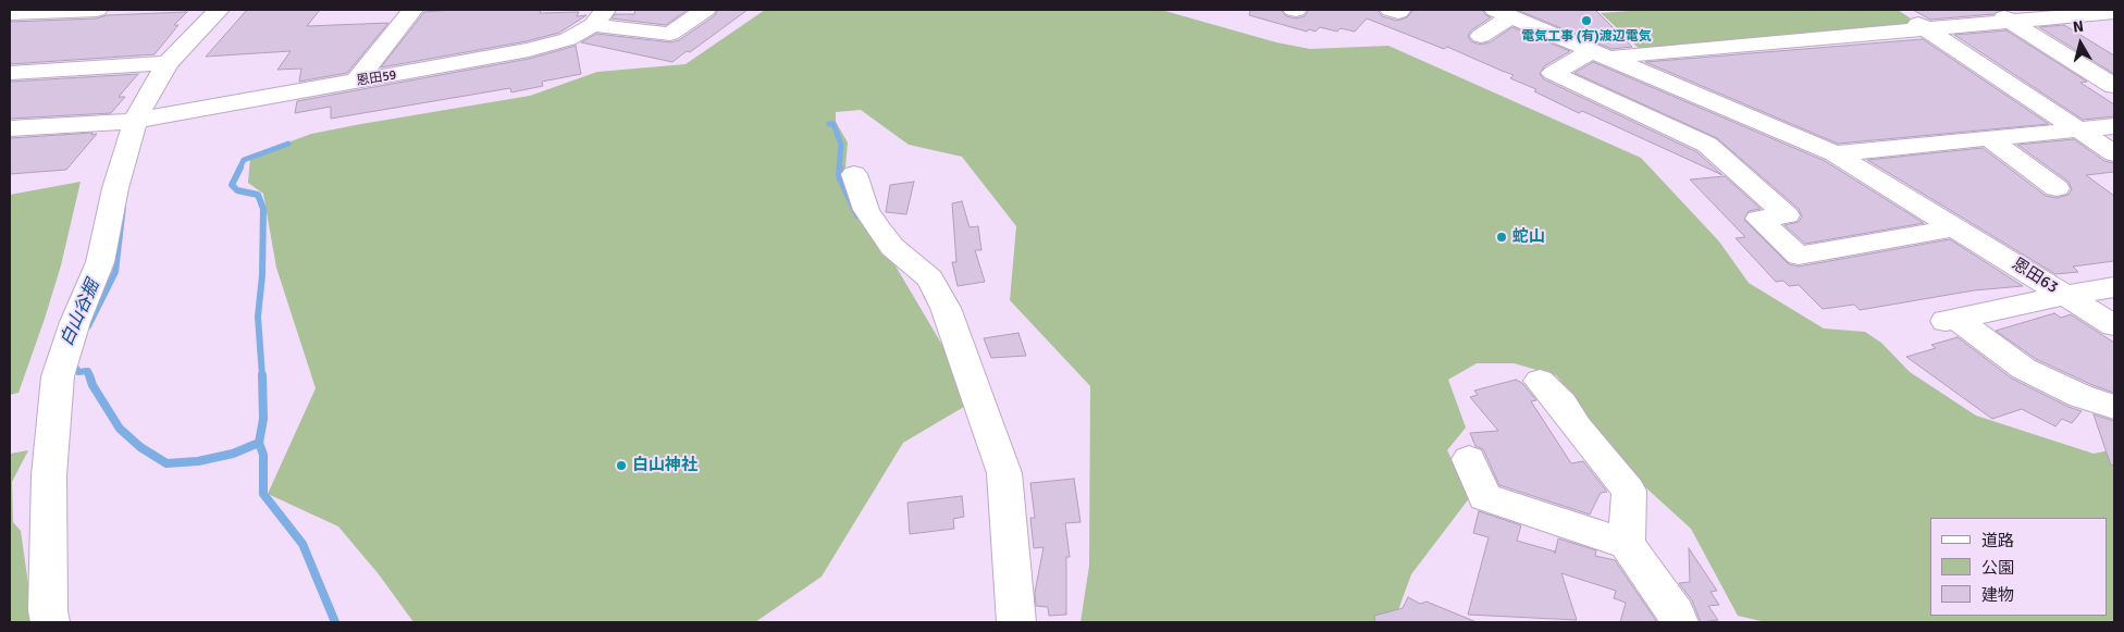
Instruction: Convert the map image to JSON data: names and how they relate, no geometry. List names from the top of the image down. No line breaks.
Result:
{"streets":{"street":["恩田59","恩田63"]},"water":["白山谷掘"],"places":["電気工事 (有)渡辺電気","蛇山","白山神社"],"legend":["道路","公園","建物"],"north":"top"}
